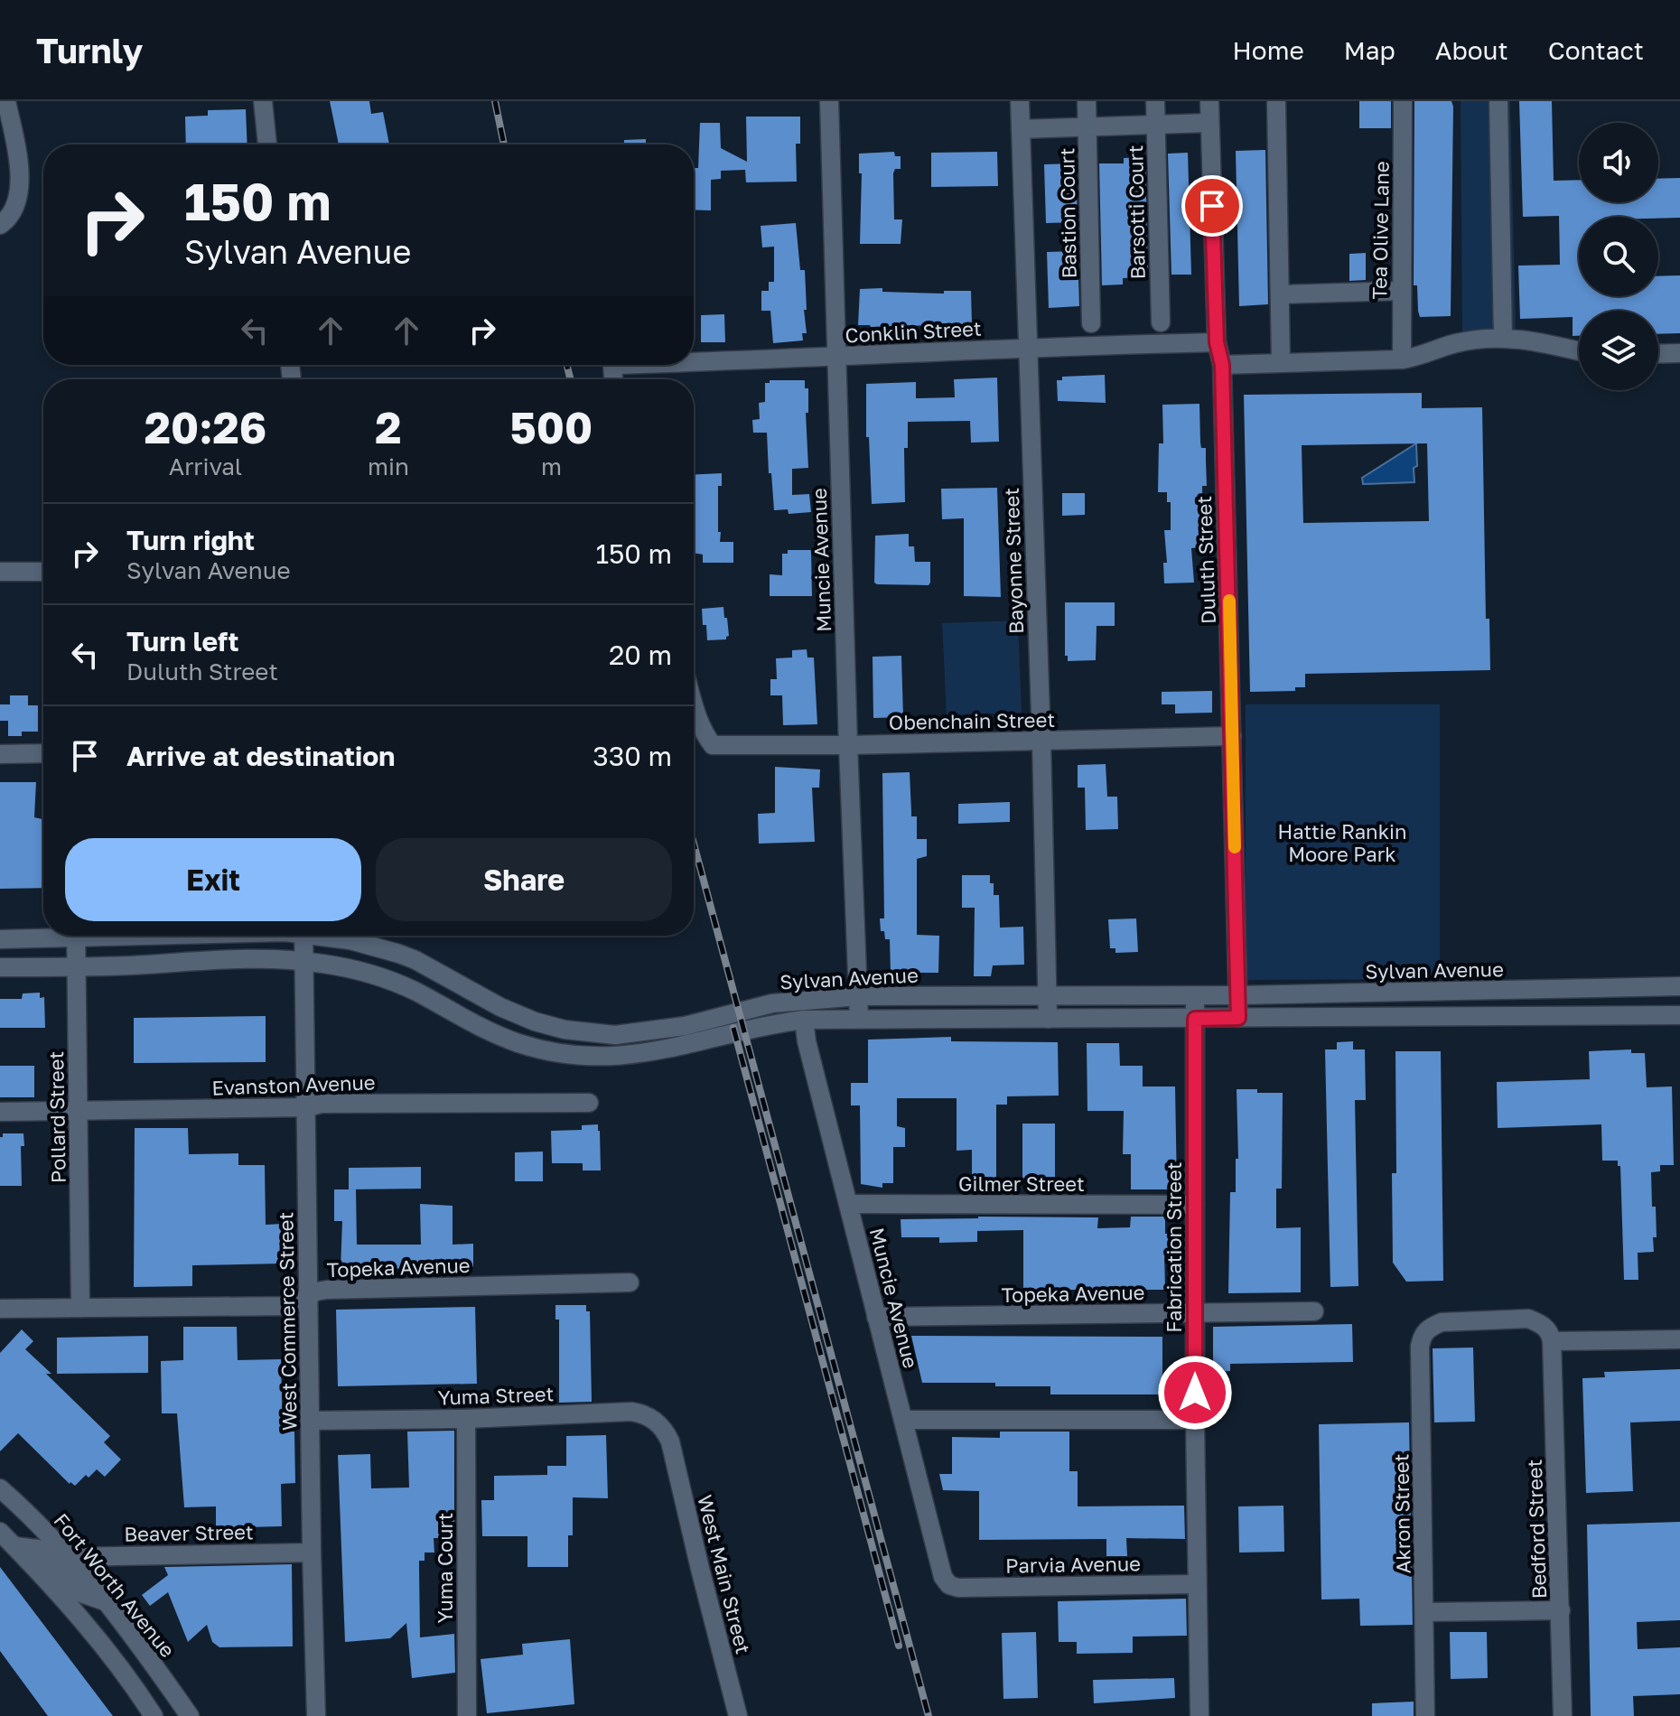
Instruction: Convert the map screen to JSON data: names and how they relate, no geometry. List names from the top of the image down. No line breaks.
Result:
{"streets":{"street":["Barsotti Court","Bastion Court","Tea Olive Lane","Conklin Street","Muncie Avenue","Duluth Street","Bayonne Street","Obenchain Street","Sylvan Avenue","Evanston Avenue","Pollard Street","Gilmer Street","Fabrication Street","Topeka Avenue","West Commerce Street","Yuma Street","Akron Street","Bedford Street","Beaver Street","Parvia Avenue","Yuma Court","West Main Street","Fort Worth Avenue"]},"crossings":[["Conklin Street","Muncie Avenue"],["Conklin Street","Duluth Street"],["Conklin Street","Bayonne Street"],["Muncie Avenue","Obenchain Street"],["Muncie Avenue","Sylvan Avenue"],["Muncie Avenue","Gilmer Street"],["Muncie Avenue","Topeka Avenue"],["Muncie Avenue","Parvia Avenue"],["Duluth Street","Obenchain Street"],["Duluth Street","Sylvan Avenue"],["Bayonne Street","Obenchain Street"],["Bayonne Street","Sylvan Avenue"],["Sylvan Avenue","Pollard Street"],["Sylvan Avenue","Fabrication Street"],["Sylvan Avenue","West Commerce Street"],["Evanston Avenue","Pollard Street"],["Evanston Avenue","West Commerce Street"],["Pollard Street","Topeka Avenue"],["Gilmer Street","Fabrication Street"],["Fabrication Street","Topeka Avenue"],["Fabrication Street","Parvia Avenue"],["Topeka Avenue","West Commerce Street"],["West Commerce Street","Yuma Street"],["West Commerce Street","Beaver Street"],["Yuma Street","Yuma Court"],["Yuma Street","West Main Street"],["Akron Street","Bedford Street"],["Beaver Street","Fort Worth Avenue"]],"parks":["Hattie Rankin Moore Park"],"page":{"header":"Turnly","nav":["Home","Map","About","Contact"],"turn":["150 m","Sylvan Avenue"],"eta":["20:26","Arrival","2","min","500","m"],"list":[{"name":"Turn right","note":"Sylvan Avenue","value":"150 m"},{"name":"Turn left","note":"Duluth Street","value":"20 m"},{"name":"Arrive at destination","value":"330 m"}],"buttons":["Exit","Share"]}}
